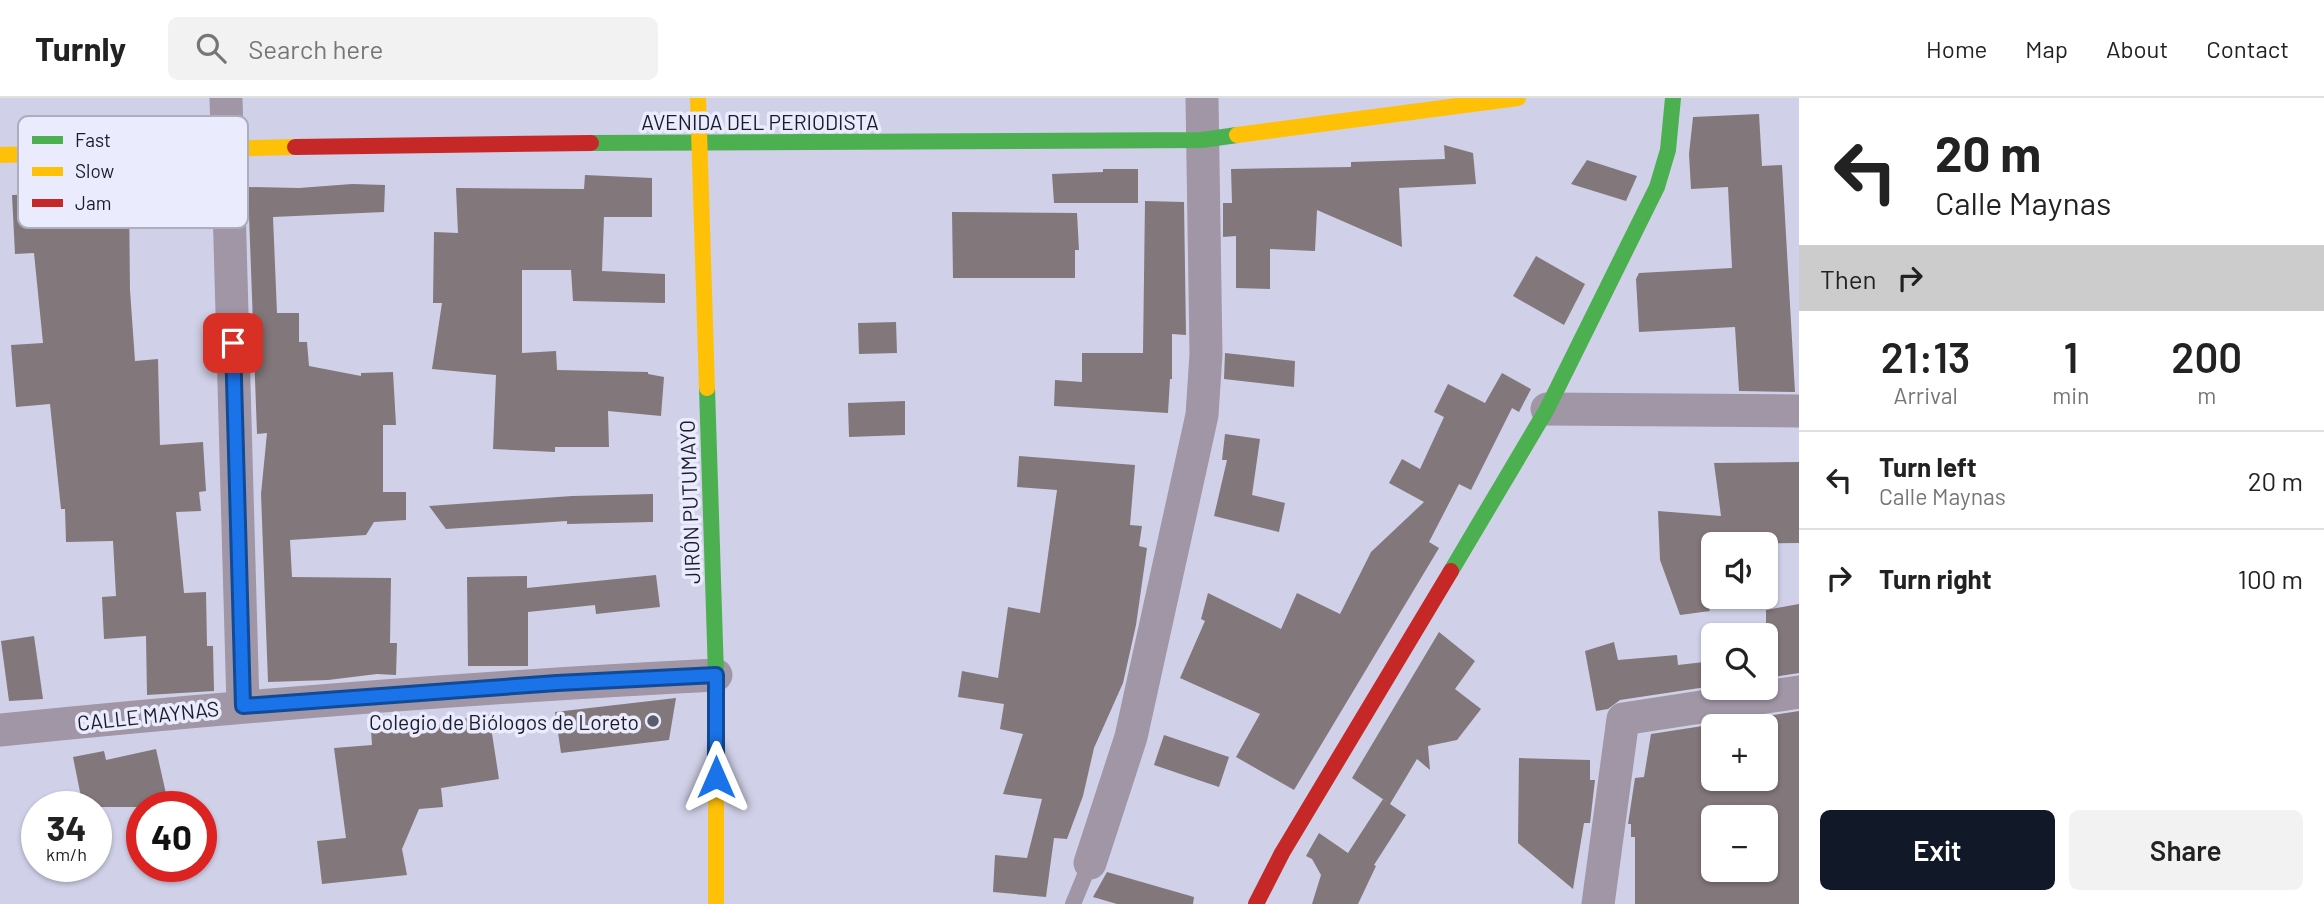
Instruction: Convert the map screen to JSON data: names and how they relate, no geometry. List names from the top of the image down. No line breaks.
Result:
{"streets":{"street":["AVENIDA DEL PERIODISTA","JIRÓN PUTUMAYO","CALLE MAYNAS"]},"crossings":[["AVENIDA DEL PERIODISTA","JIRÓN PUTUMAYO"],["JIRÓN PUTUMAYO","CALLE MAYNAS"]],"places":["Colegio de Biólogos de Loreto"],"legend":["Fast","Slow","Jam"],"page":{"header":"Turnly","search":"Search here","nav":["Home","Map","About","Contact"],"turn":["20 m","Calle Maynas"],"then":"Then","eta":["21:13","Arrival","1","min","200","m"],"list":[{"name":"Turn left","note":"Calle Maynas","value":"20 m"},{"name":"Turn right","value":"100 m"}],"map_buttons":["+","−"],"speed":"34 km/h","limit":"40","buttons":["Exit","Share"]}}
